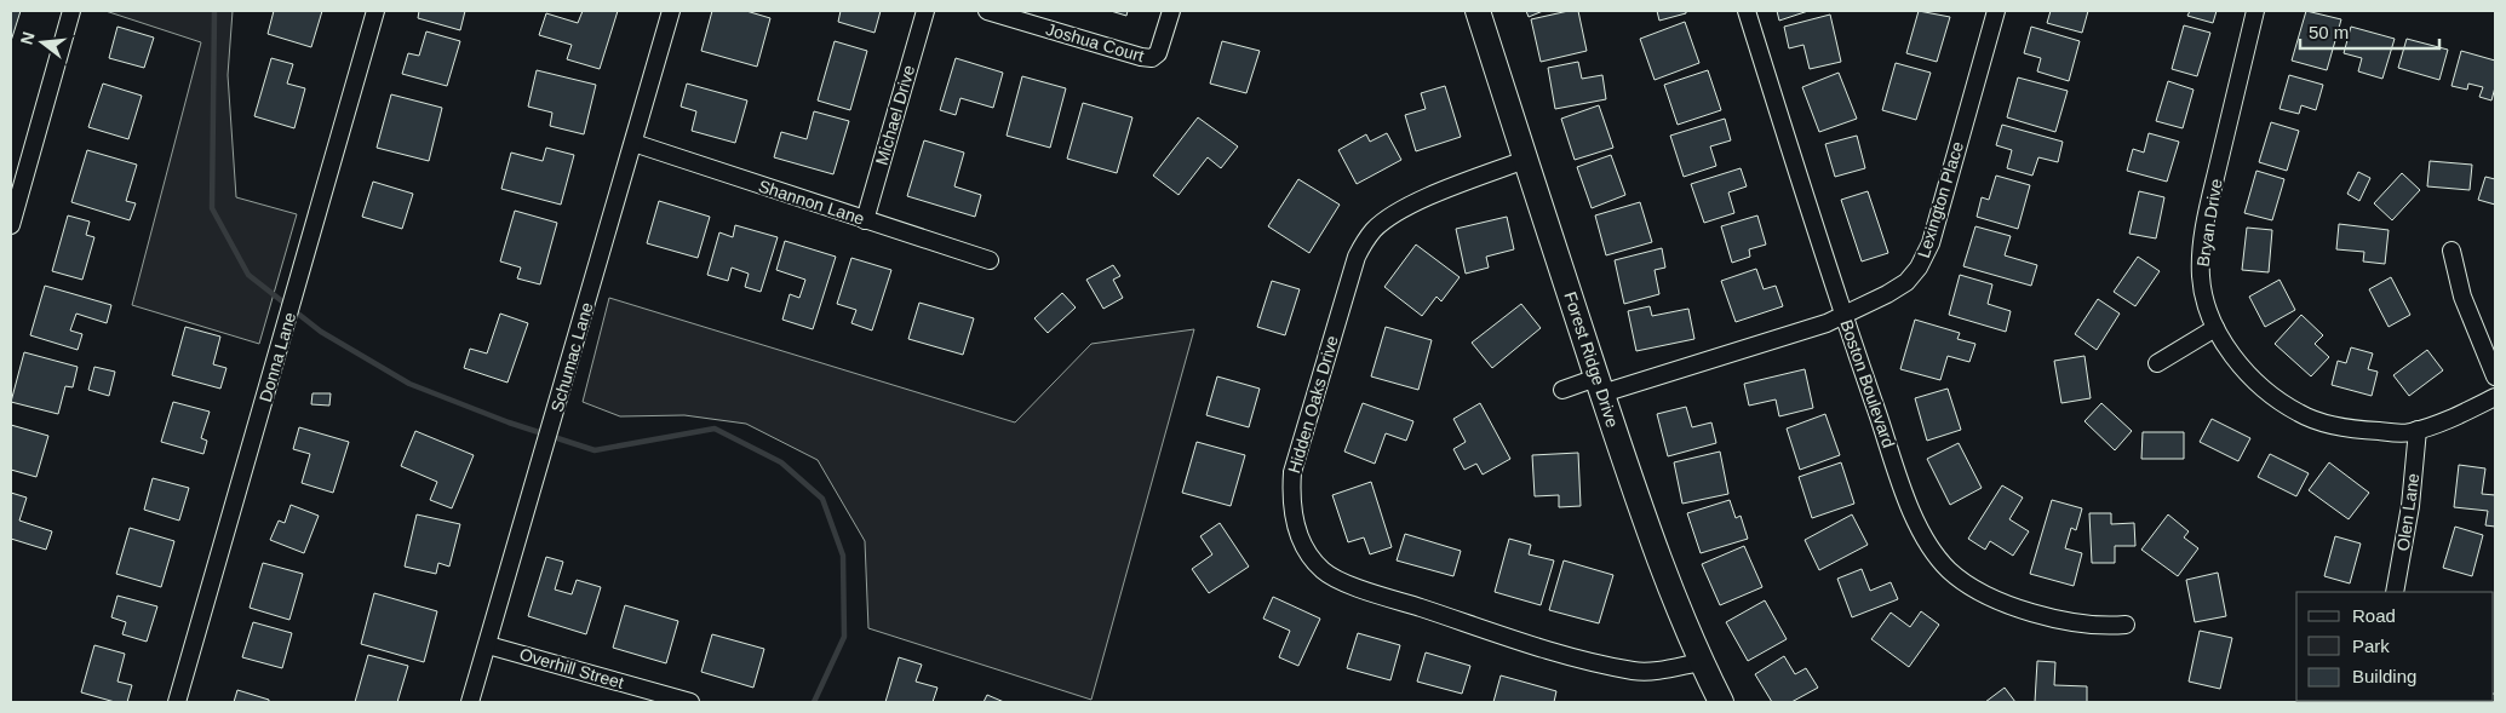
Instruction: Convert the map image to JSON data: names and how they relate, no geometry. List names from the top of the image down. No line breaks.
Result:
{"streets":{"main road":["Forest Ridge Drive"],"street":["Joshua Court","Michael Drive","Lexington Place","Shannon Lane","Bryan Drive","Donna Lane","Schumac Lane","Boston Boulevard","Hidden Oaks Drive","Olen Lane","Overhill Street"]},"crossings":[["Michael Drive","Shannon Lane"],["Lexington Place","Forest Ridge Drive"],["Lexington Place","Boston Boulevard"],["Shannon Lane","Schumac Lane"],["Bryan Drive","Olen Lane"],["Schumac Lane","Overhill Street"],["Forest Ridge Drive","Hidden Oaks Drive"]],"legend":["Road","Park","Building"],"scale_bar":"50 m","north":"left"}
